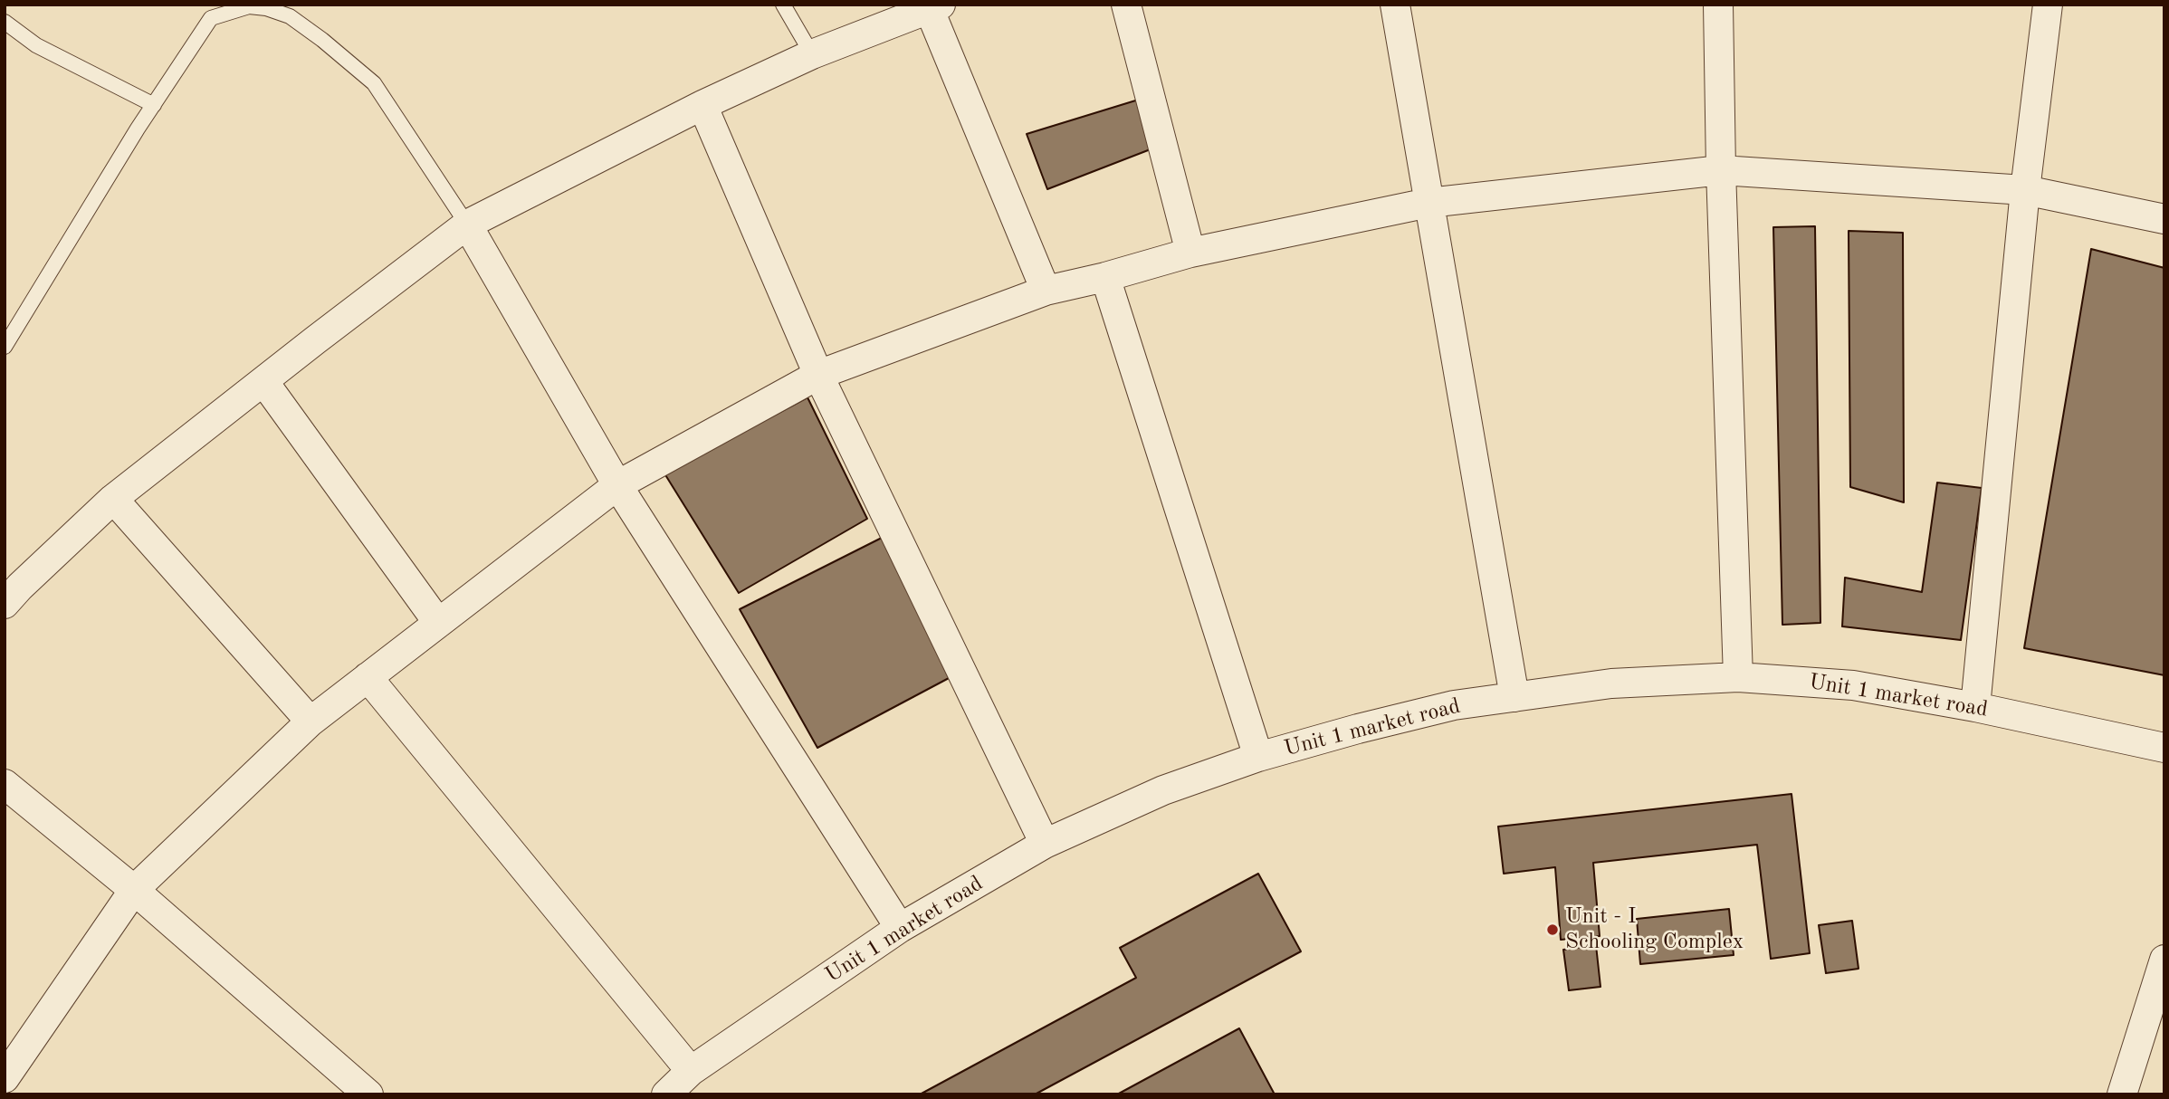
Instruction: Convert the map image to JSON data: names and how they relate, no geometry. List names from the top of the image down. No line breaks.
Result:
{"streets":{"street":["Unit 1 market road"]},"places":["Unit - I Schooling Complex"]}
